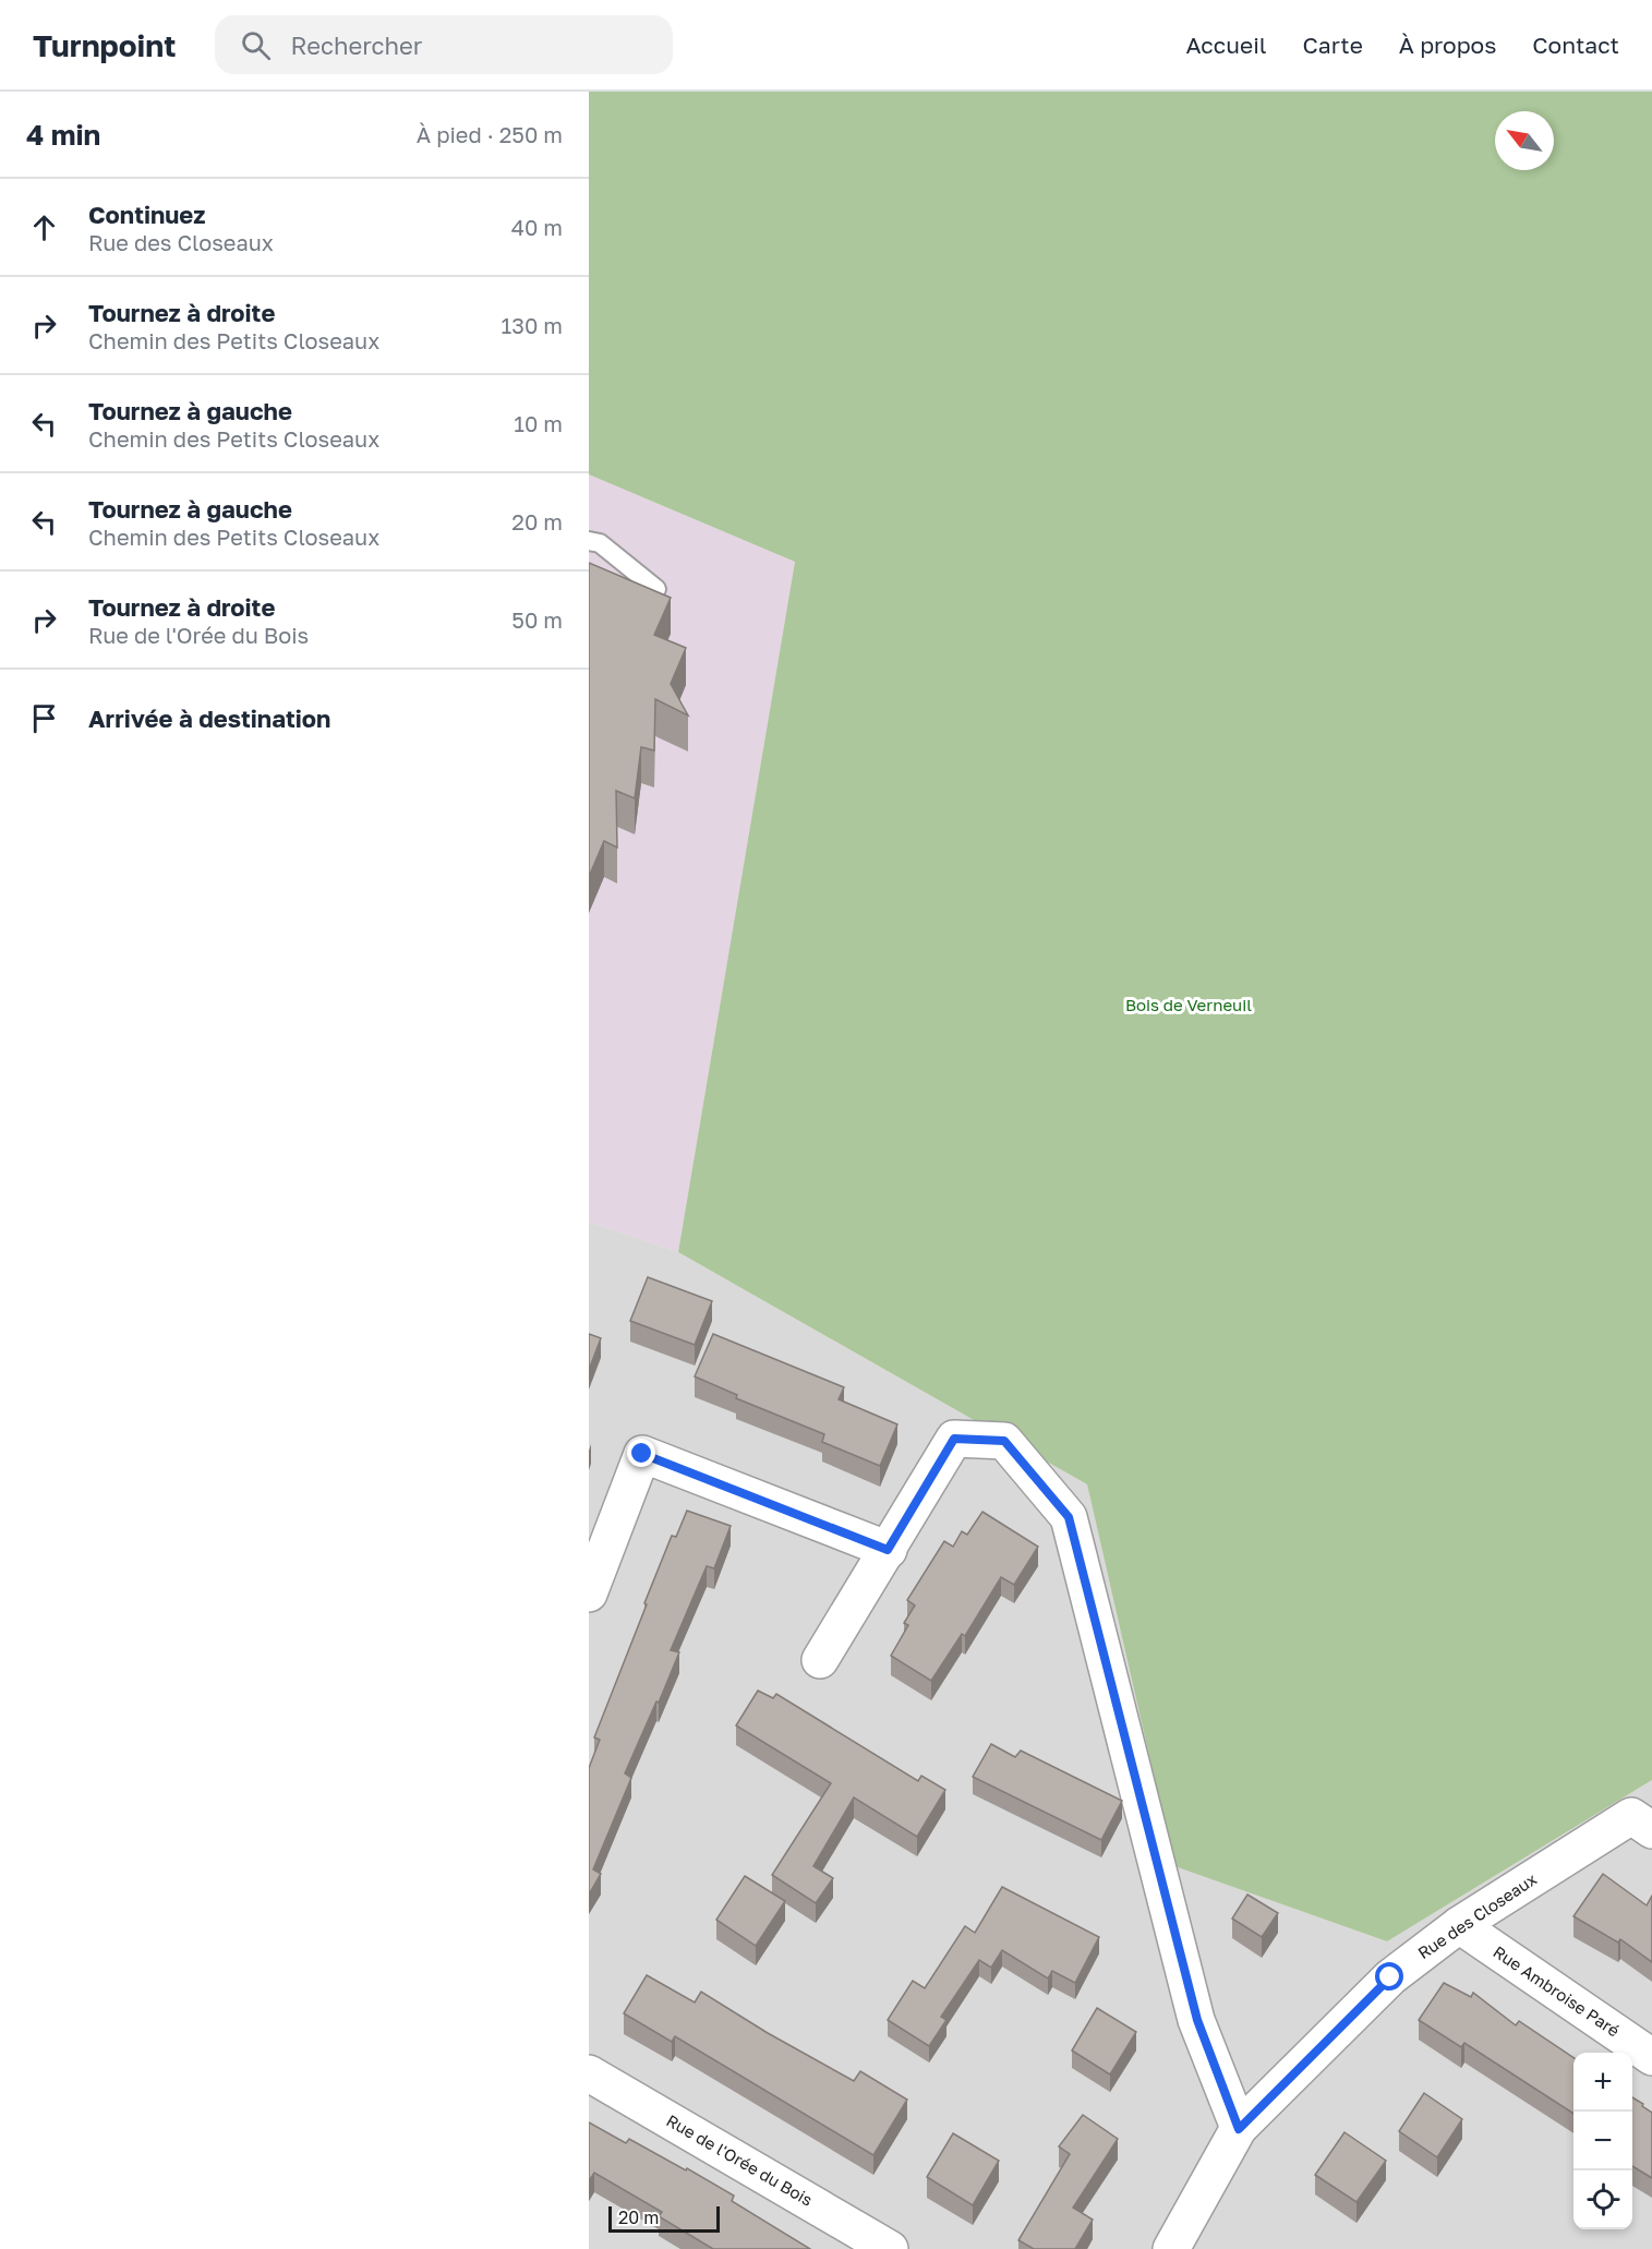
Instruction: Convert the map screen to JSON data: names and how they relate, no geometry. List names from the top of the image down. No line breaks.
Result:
{"streets":{"street":["Rue des Closeaux","Rue Ambroise Paré","Rue de l'Orée du Bois"]},"crossings":[["Rue des Closeaux","Rue Ambroise Paré"]],"parks":["Bois de Verneuil"],"scale_bar":"20 m","north":"top left","page":{"header":"Turnpoint","search":"Rechercher","nav":["Accueil","Carte","À propos","Contact"],"heading":["4 min","À pied · 250 m"],"list":[["Continuez","Rue des Closeaux","40 m"],["Tournez à droite","Chemin des Petits Closeaux","130 m"],["Tournez à gauche","Chemin des Petits Closeaux","10 m"],["Tournez à gauche","Chemin des Petits Closeaux","20 m"],["Tournez à droite","Rue de l'Orée du Bois","50 m"],"Arrivée à destination"],"map_buttons":["+","−"],"scale":"20 m"}}
